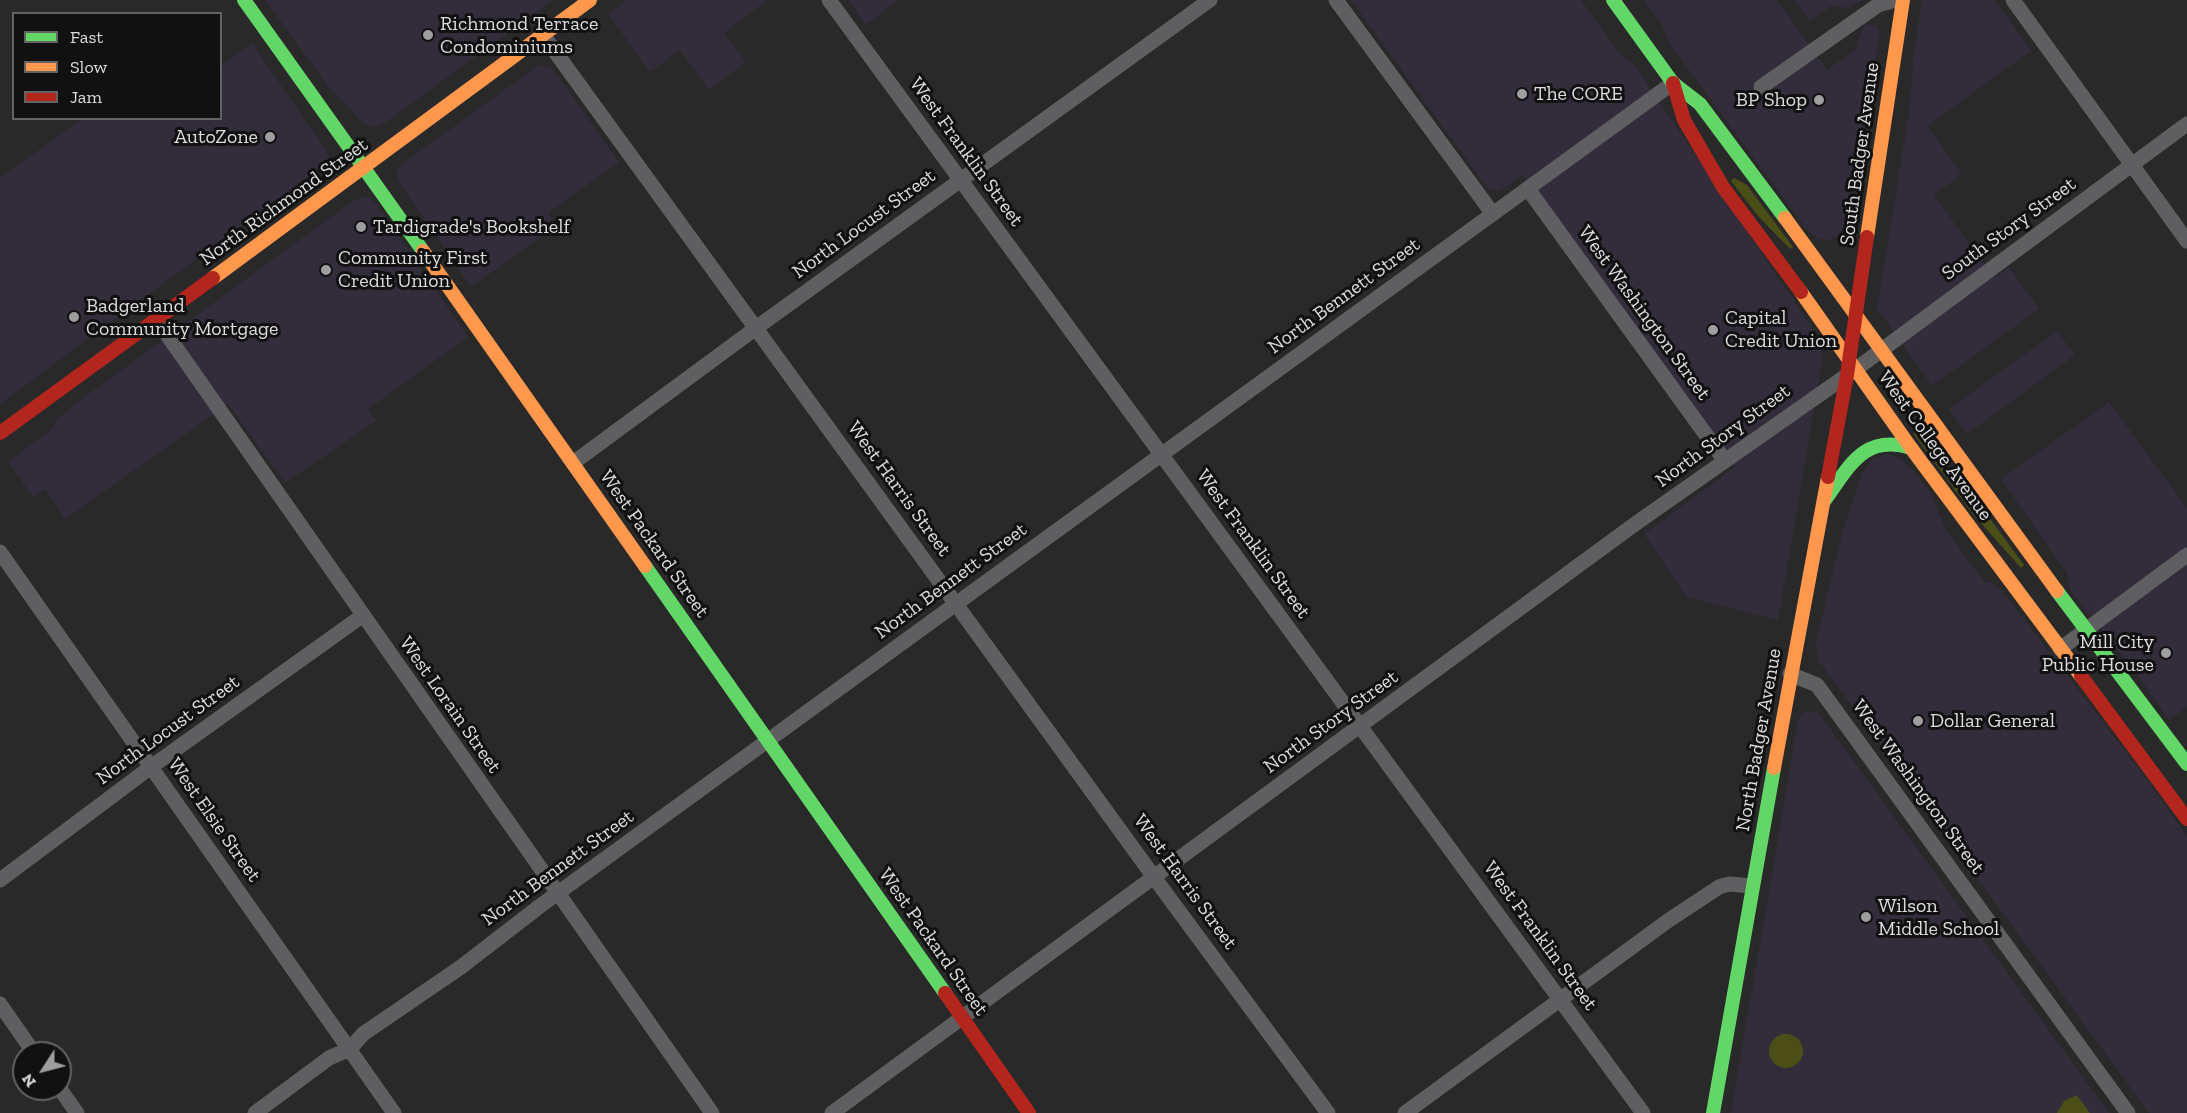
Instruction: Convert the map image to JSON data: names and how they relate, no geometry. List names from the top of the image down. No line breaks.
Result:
{"streets":{"main road":["South Badger Avenue","North Richmond Street","West College Avenue","West Packard Street","North Badger Avenue"],"street":["West Franklin Street","North Locust Street","South Story Street","North Bennett Street","West Washington Street","North Story Street","West Harris Street","West Lorain Street","West Elsie Street"]},"crossings":[["West Franklin Street","North Locust Street"],["West Franklin Street","North Bennett Street"],["West Franklin Street","North Story Street"],["South Badger Avenue","South Story Street"],["South Badger Avenue","North Story Street"],["South Badger Avenue","West College Avenue"],["South Badger Avenue","North Badger Avenue"],["North Richmond Street","West Harris Street"],["North Richmond Street","West Packard Street"],["North Richmond Street","West Lorain Street"],["North Locust Street","West Harris Street"],["North Locust Street","West Packard Street"],["North Locust Street","West Lorain Street"],["North Locust Street","West Elsie Street"],["South Story Street","North Story Street"],["South Story Street","West College Avenue"],["South Story Street","North Badger Avenue"],["North Bennett Street","West Washington Street"],["North Bennett Street","West College Avenue"],["North Bennett Street","West Harris Street"],["North Bennett Street","West Packard Street"],["North Bennett Street","West Lorain Street"],["North Bennett Street","West Elsie Street"],["West Washington Street","North Story Street"],["West Washington Street","North Badger Avenue"],["North Story Street","West College Avenue"],["North Story Street","West Harris Street"],["North Story Street","West Packard Street"],["North Story Street","North Badger Avenue"],["West College Avenue","North Badger Avenue"]],"places":["Richmond Terrace Condominiums","The CORE","BP Shop","AutoZone","Tardigrade's Bookshelf","Community First Credit Union","Badgerland Community Mortgage","Capital Credit Union","Mill City Public House","Dollar General","Wilson Middle School"],"legend":["Fast","Slow","Jam"],"north":"bottom left"}
